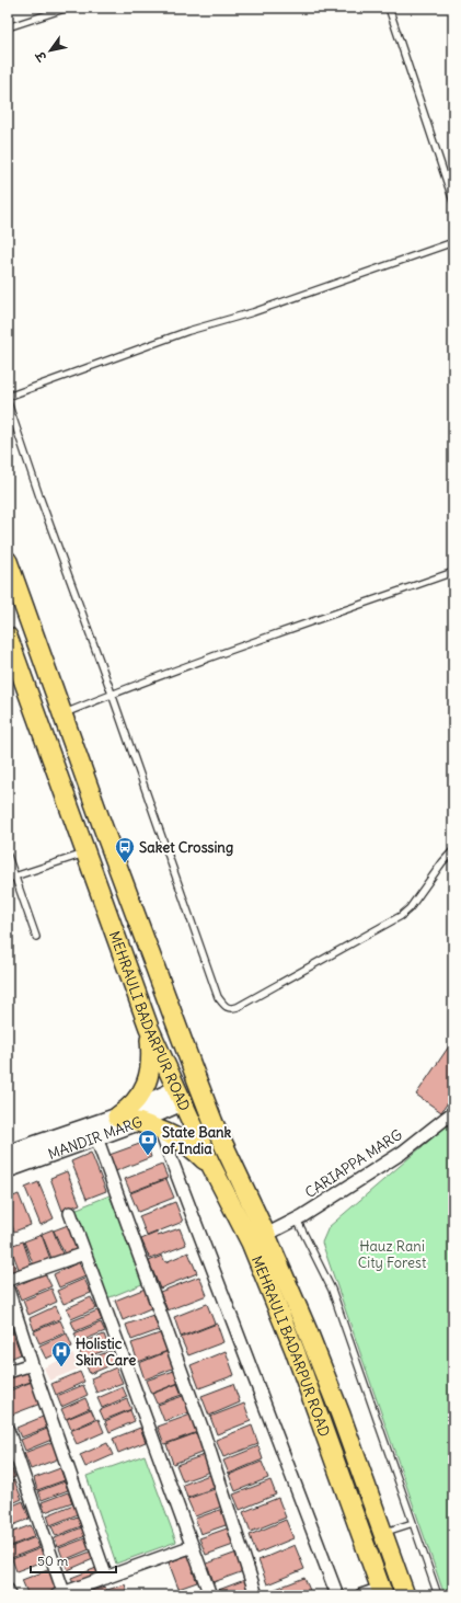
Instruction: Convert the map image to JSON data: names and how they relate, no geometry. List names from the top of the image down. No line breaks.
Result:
{"streets":{"main road":["MEHRAULI BADARPUR ROAD","MANDIR MARG"],"street":["CARIAPPA MARG"]},"crossings":[["MEHRAULI BADARPUR ROAD","MANDIR MARG"],["MEHRAULI BADARPUR ROAD","CARIAPPA MARG"]],"parks":["Hauz Rani City Forest"],"places":{"bus stop":["Saket Crossing"],"bank":["State Bank of India"],"hospital":["Holistic Skin Care"]},"scale_bar":"50 m","north":"bottom left"}
